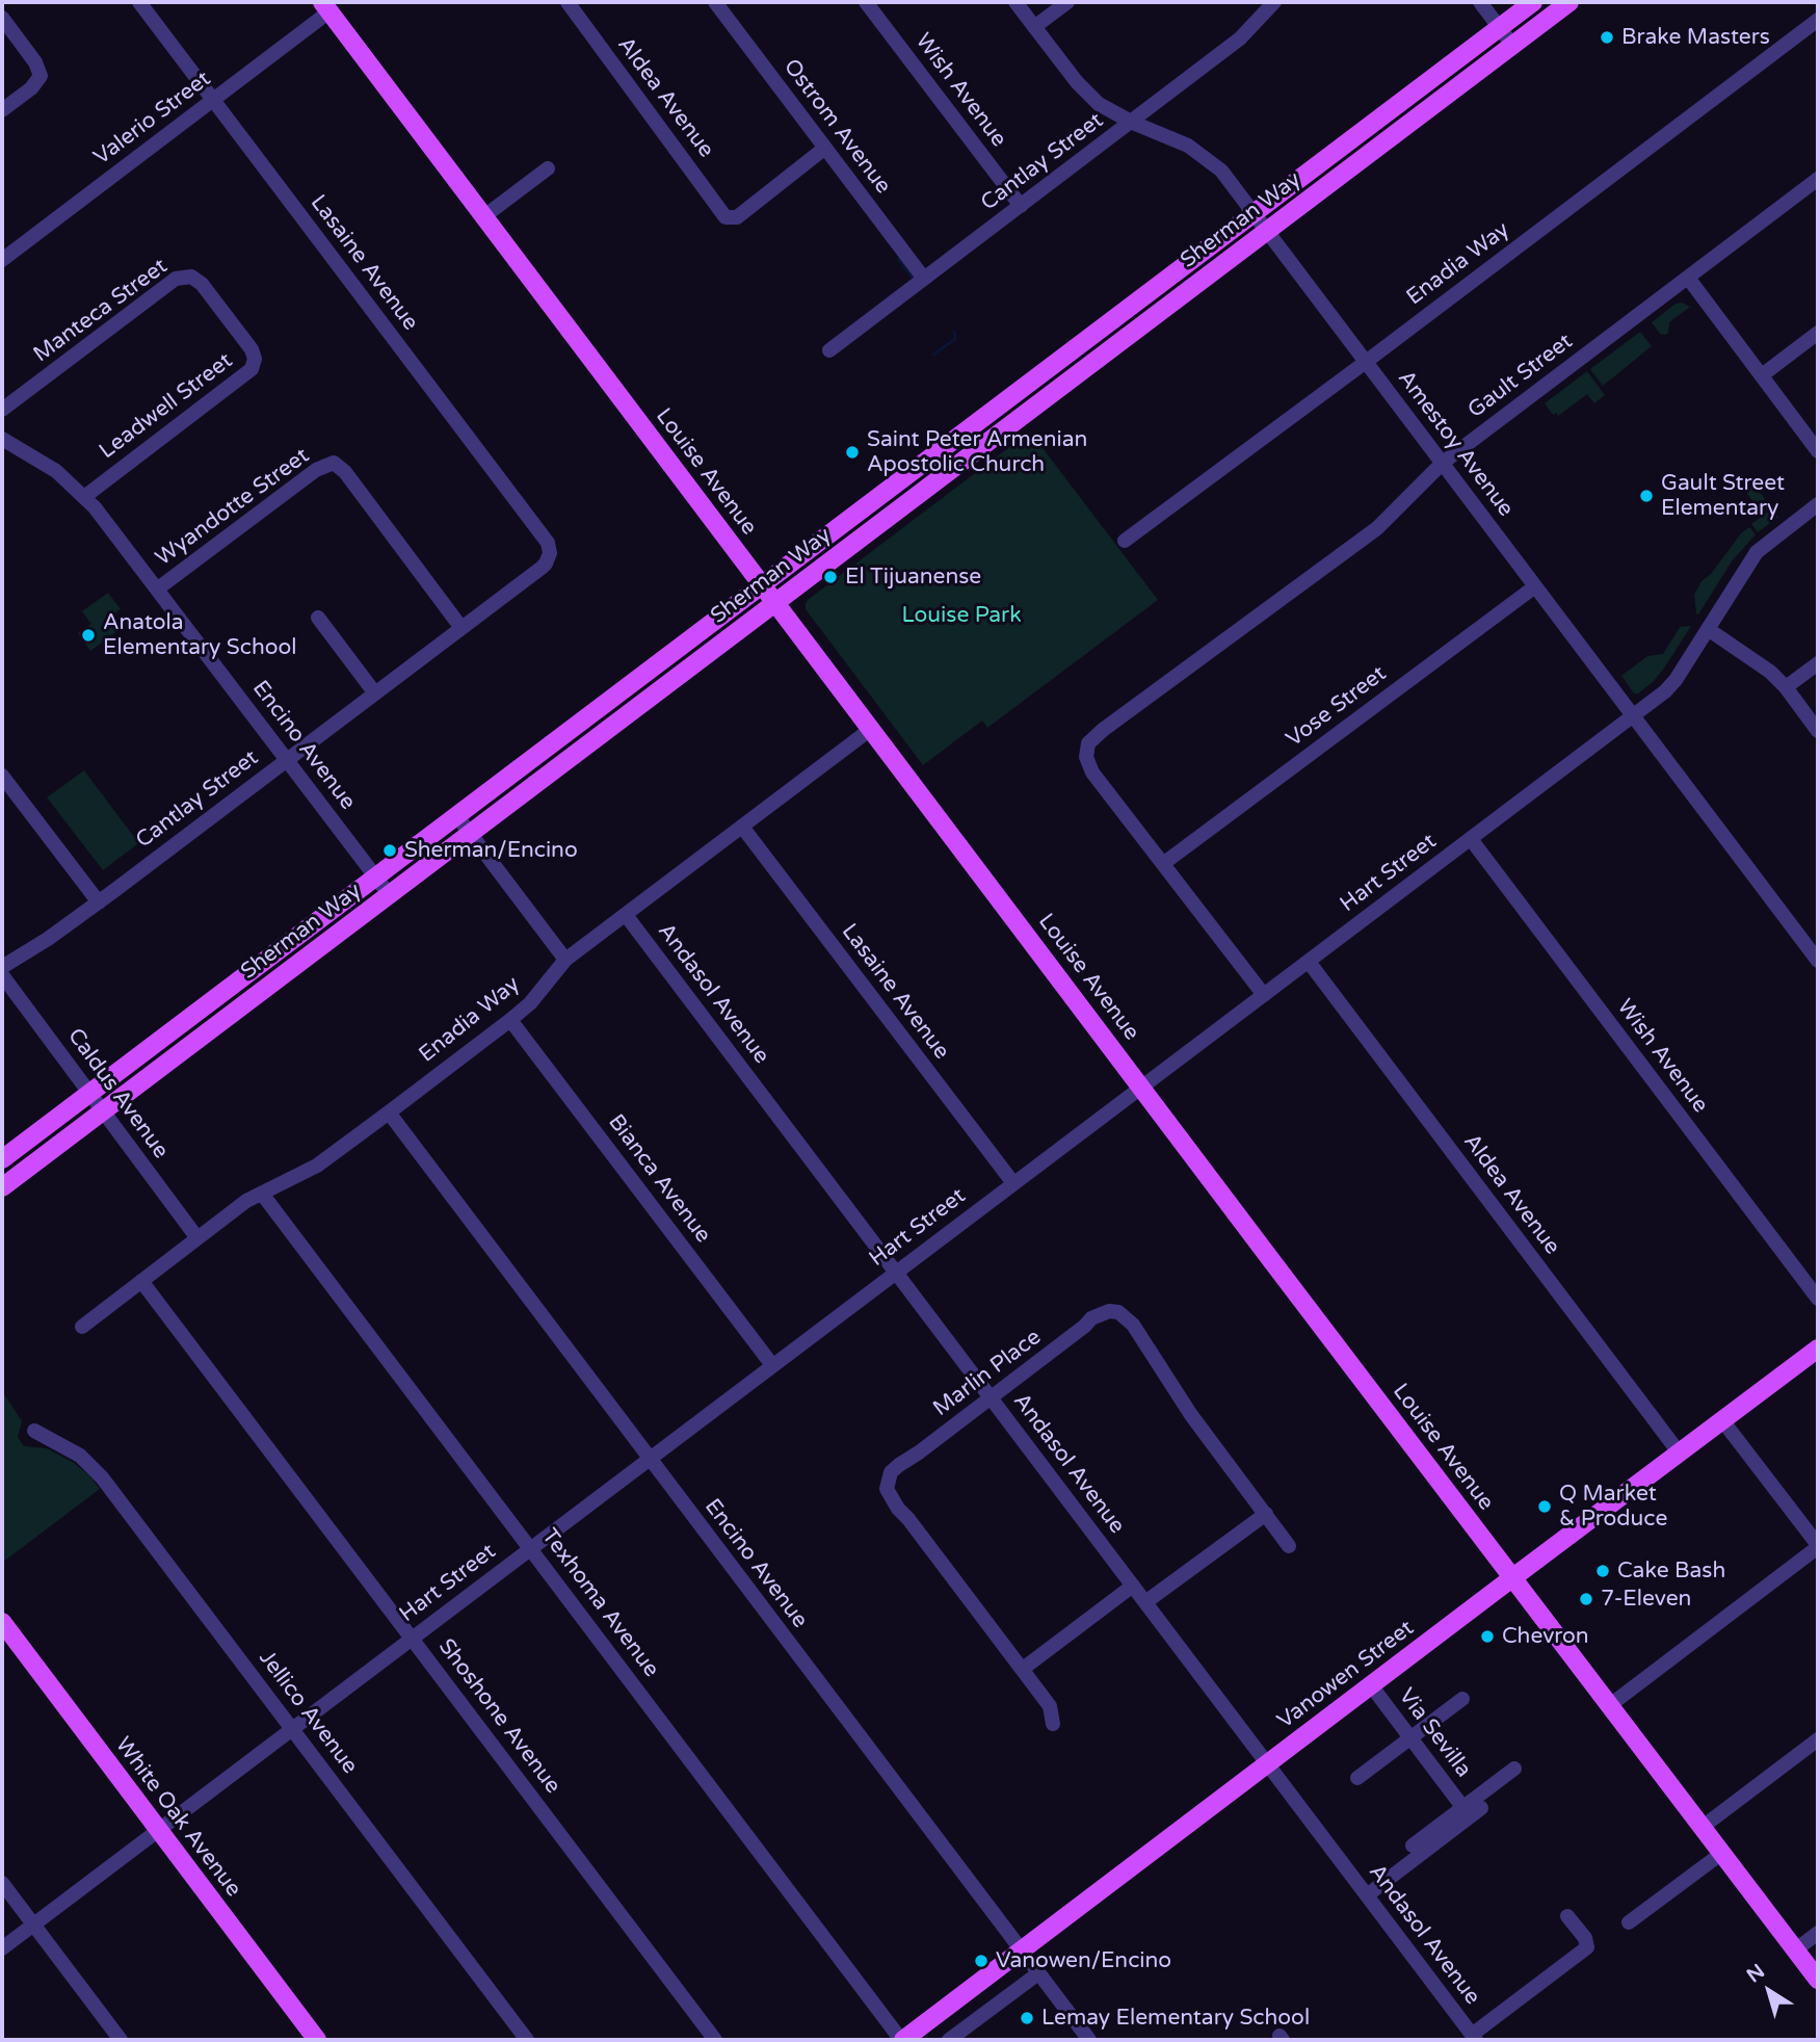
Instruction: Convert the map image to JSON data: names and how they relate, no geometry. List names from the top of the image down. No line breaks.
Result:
{"streets":{"main road":["Sherman Way","Louise Avenue","Vanowen Street","White Oak Avenue"],"street":["Wish Avenue","Aldea Avenue","Valerio Street","Ostrom Avenue","Cantlay Street","Lasaine Avenue","Enadia Way","Manteca Street","Gault Street","Leadwell Street","Amestoy Avenue","Wyandotte Street","Vose Street","Encino Avenue","Hart Street","Andasol Avenue","Caldus Avenue","Bianca Avenue","Marlin Place","Texhoma Avenue","Jellico Avenue","Shoshone Avenue","Via Sevilla"]},"crossings":[["Wish Avenue","Cantlay Street"],["Wish Avenue","Hart Street"],["Aldea Avenue","Ostrom Avenue"],["Aldea Avenue","Hart Street"],["Aldea Avenue","Vanowen Street"],["Valerio Street","Lasaine Avenue"],["Valerio Street","Louise Avenue"],["Ostrom Avenue","Cantlay Street"],["Cantlay Street","Lasaine Avenue"],["Cantlay Street","Amestoy Avenue"],["Cantlay Street","Wyandotte Street"],["Cantlay Street","Encino Avenue"],["Sherman Way","Amestoy Avenue"],["Sherman Way","Louise Avenue"],["Sherman Way","Encino Avenue"],["Sherman Way","Caldus Avenue"],["Lasaine Avenue","Enadia Way"],["Lasaine Avenue","Hart Street"],["Enadia Way","Amestoy Avenue"],["Enadia Way","Louise Avenue"],["Enadia Way","Encino Avenue"],["Enadia Way","Andasol Avenue"],["Enadia Way","Caldus Avenue"],["Enadia Way","Bianca Avenue"],["Enadia Way","Texhoma Avenue"],["Enadia Way","Shoshone Avenue"],["Manteca Street","Leadwell Street"],["Gault Street","Amestoy Avenue"],["Gault Street","Vose Street"],["Leadwell Street","Encino Avenue"],["Amestoy Avenue","Vose Street"],["Amestoy Avenue","Hart Street"],["Louise Avenue","Hart Street"],["Louise Avenue","Vanowen Street"],["Wyandotte Street","Encino Avenue"],["Encino Avenue","Hart Street"],["Encino Avenue","Vanowen Street"],["Hart Street","Andasol Avenue"],["Hart Street","Bianca Avenue"],["Hart Street","Texhoma Avenue"],["Hart Street","Jellico Avenue"],["Hart Street","Shoshone Avenue"],["Hart Street","White Oak Avenue"],["Andasol Avenue","Marlin Place"],["Andasol Avenue","Vanowen Street"],["Texhoma Avenue","Vanowen Street"],["Vanowen Street","Via Sevilla"]],"parks":["Louise Park"],"places":["Brake Masters","Saint Peter Armenian Apostolic Church","Gault Street Elementary","El Tijuanense","Anatola Elementary School","Sherman/Encino","Q Market & Produce","Cake Bash","7-Eleven","Chevron","Vanowen/Encino","Lemay Elementary School"],"north":"top left"}
